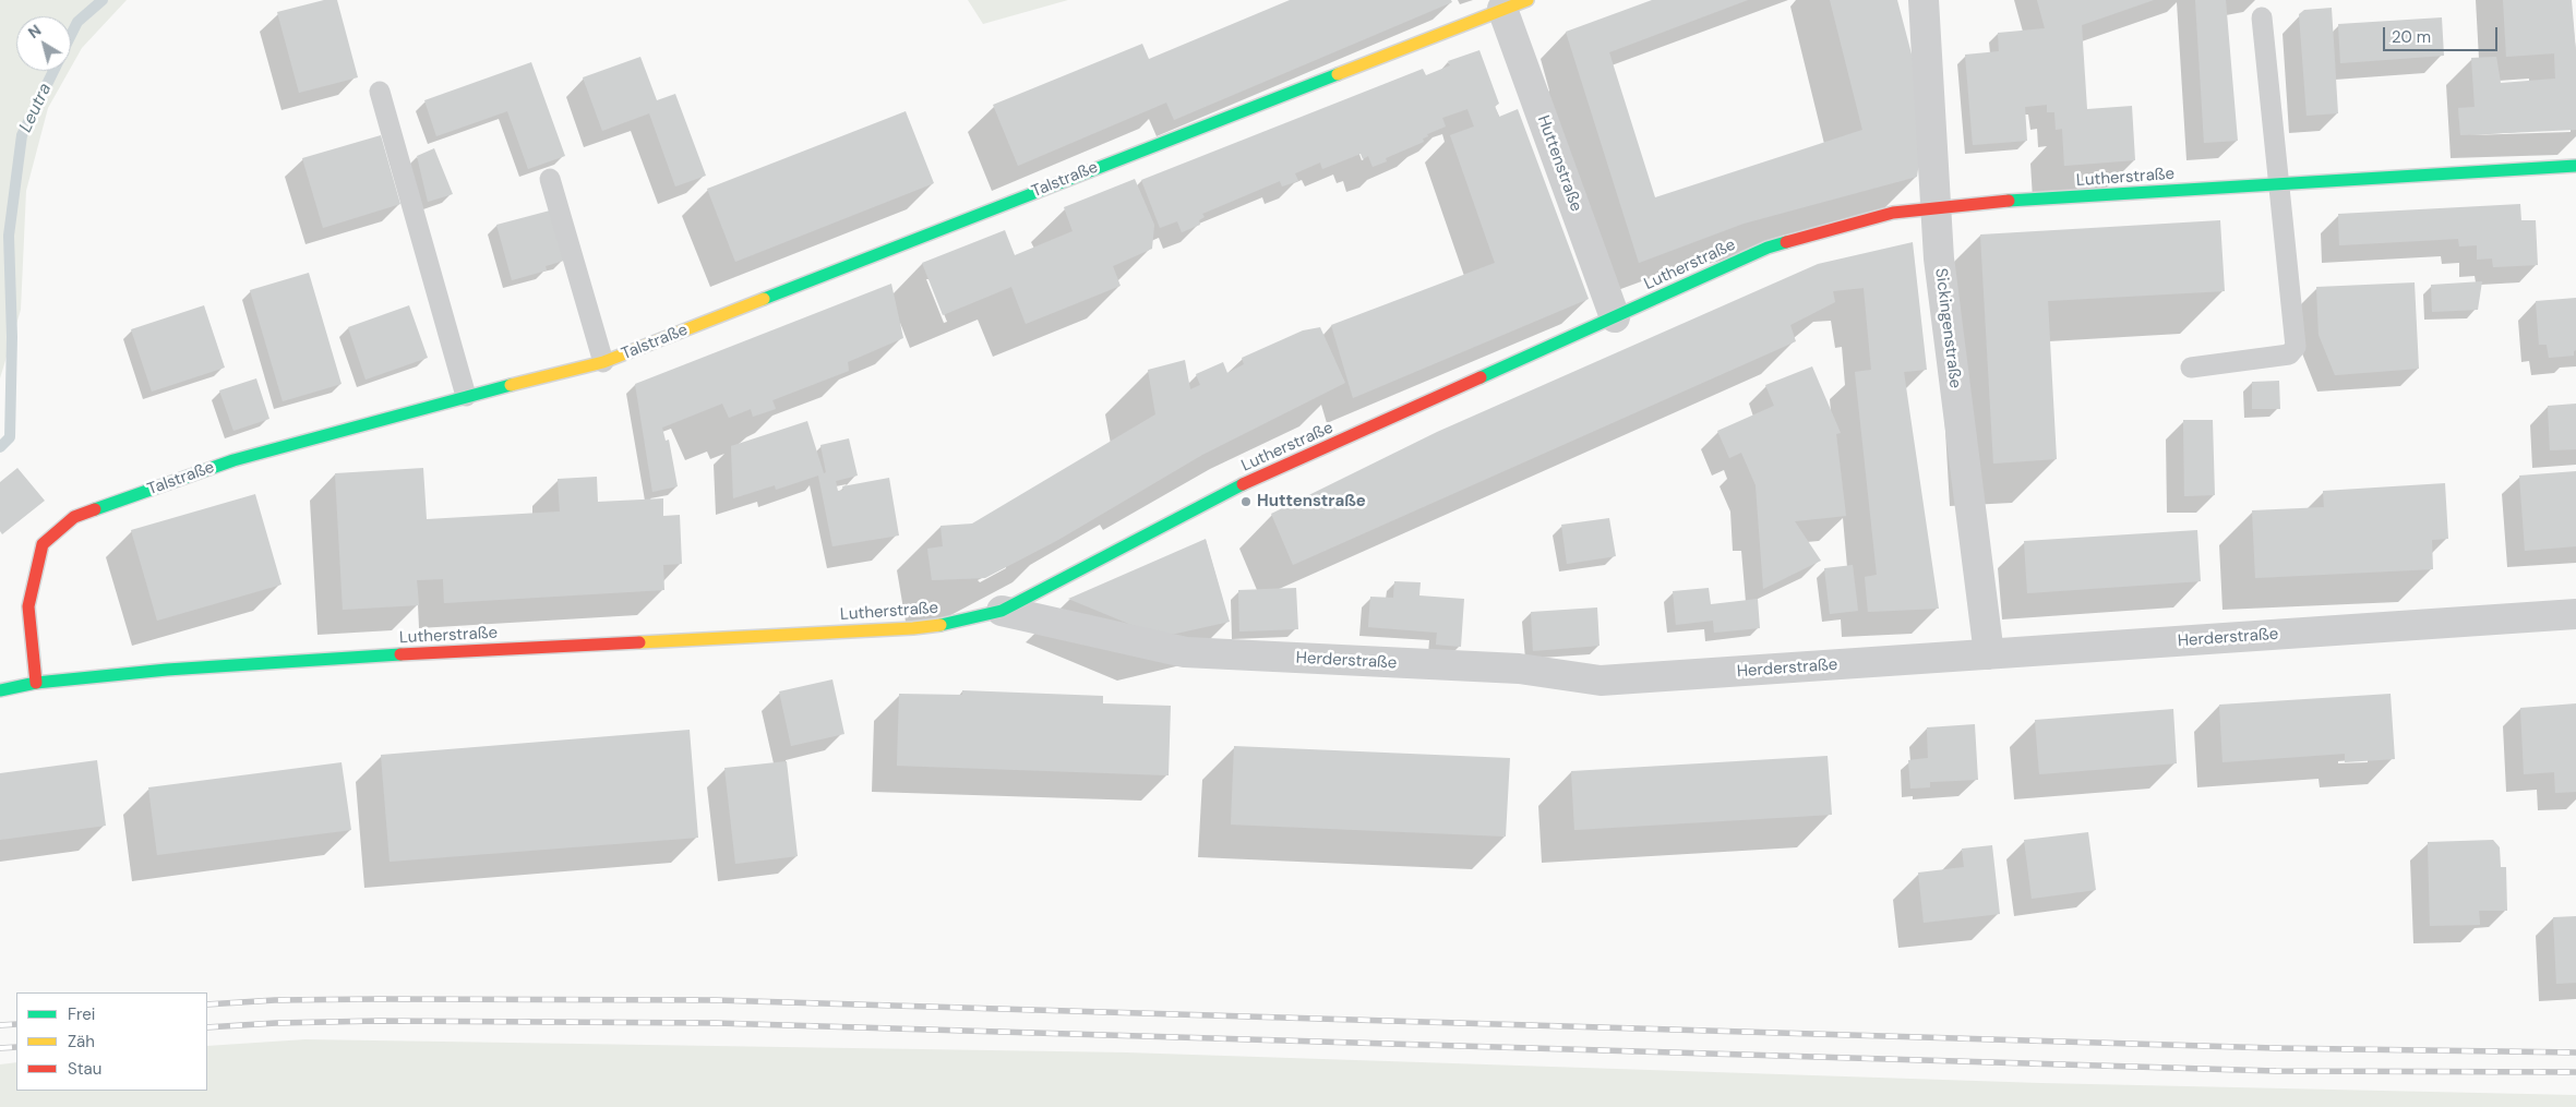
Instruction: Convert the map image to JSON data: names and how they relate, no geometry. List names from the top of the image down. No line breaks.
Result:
{"streets":{"street":["Huttenstraße","Lutherstraße","Talstraße","Sickingenstraße","Herderstraße"]},"crossings":[["Huttenstraße","Lutherstraße"],["Huttenstraße","Talstraße"],["Lutherstraße","Talstraße"],["Lutherstraße","Sickingenstraße"],["Lutherstraße","Herderstraße"],["Sickingenstraße","Herderstraße"]],"water":["Leutra"],"places":["Huttenstraße"],"legend":["Frei","Zäh","Stau"],"scale_bar":"20 m","north":"top left"}
